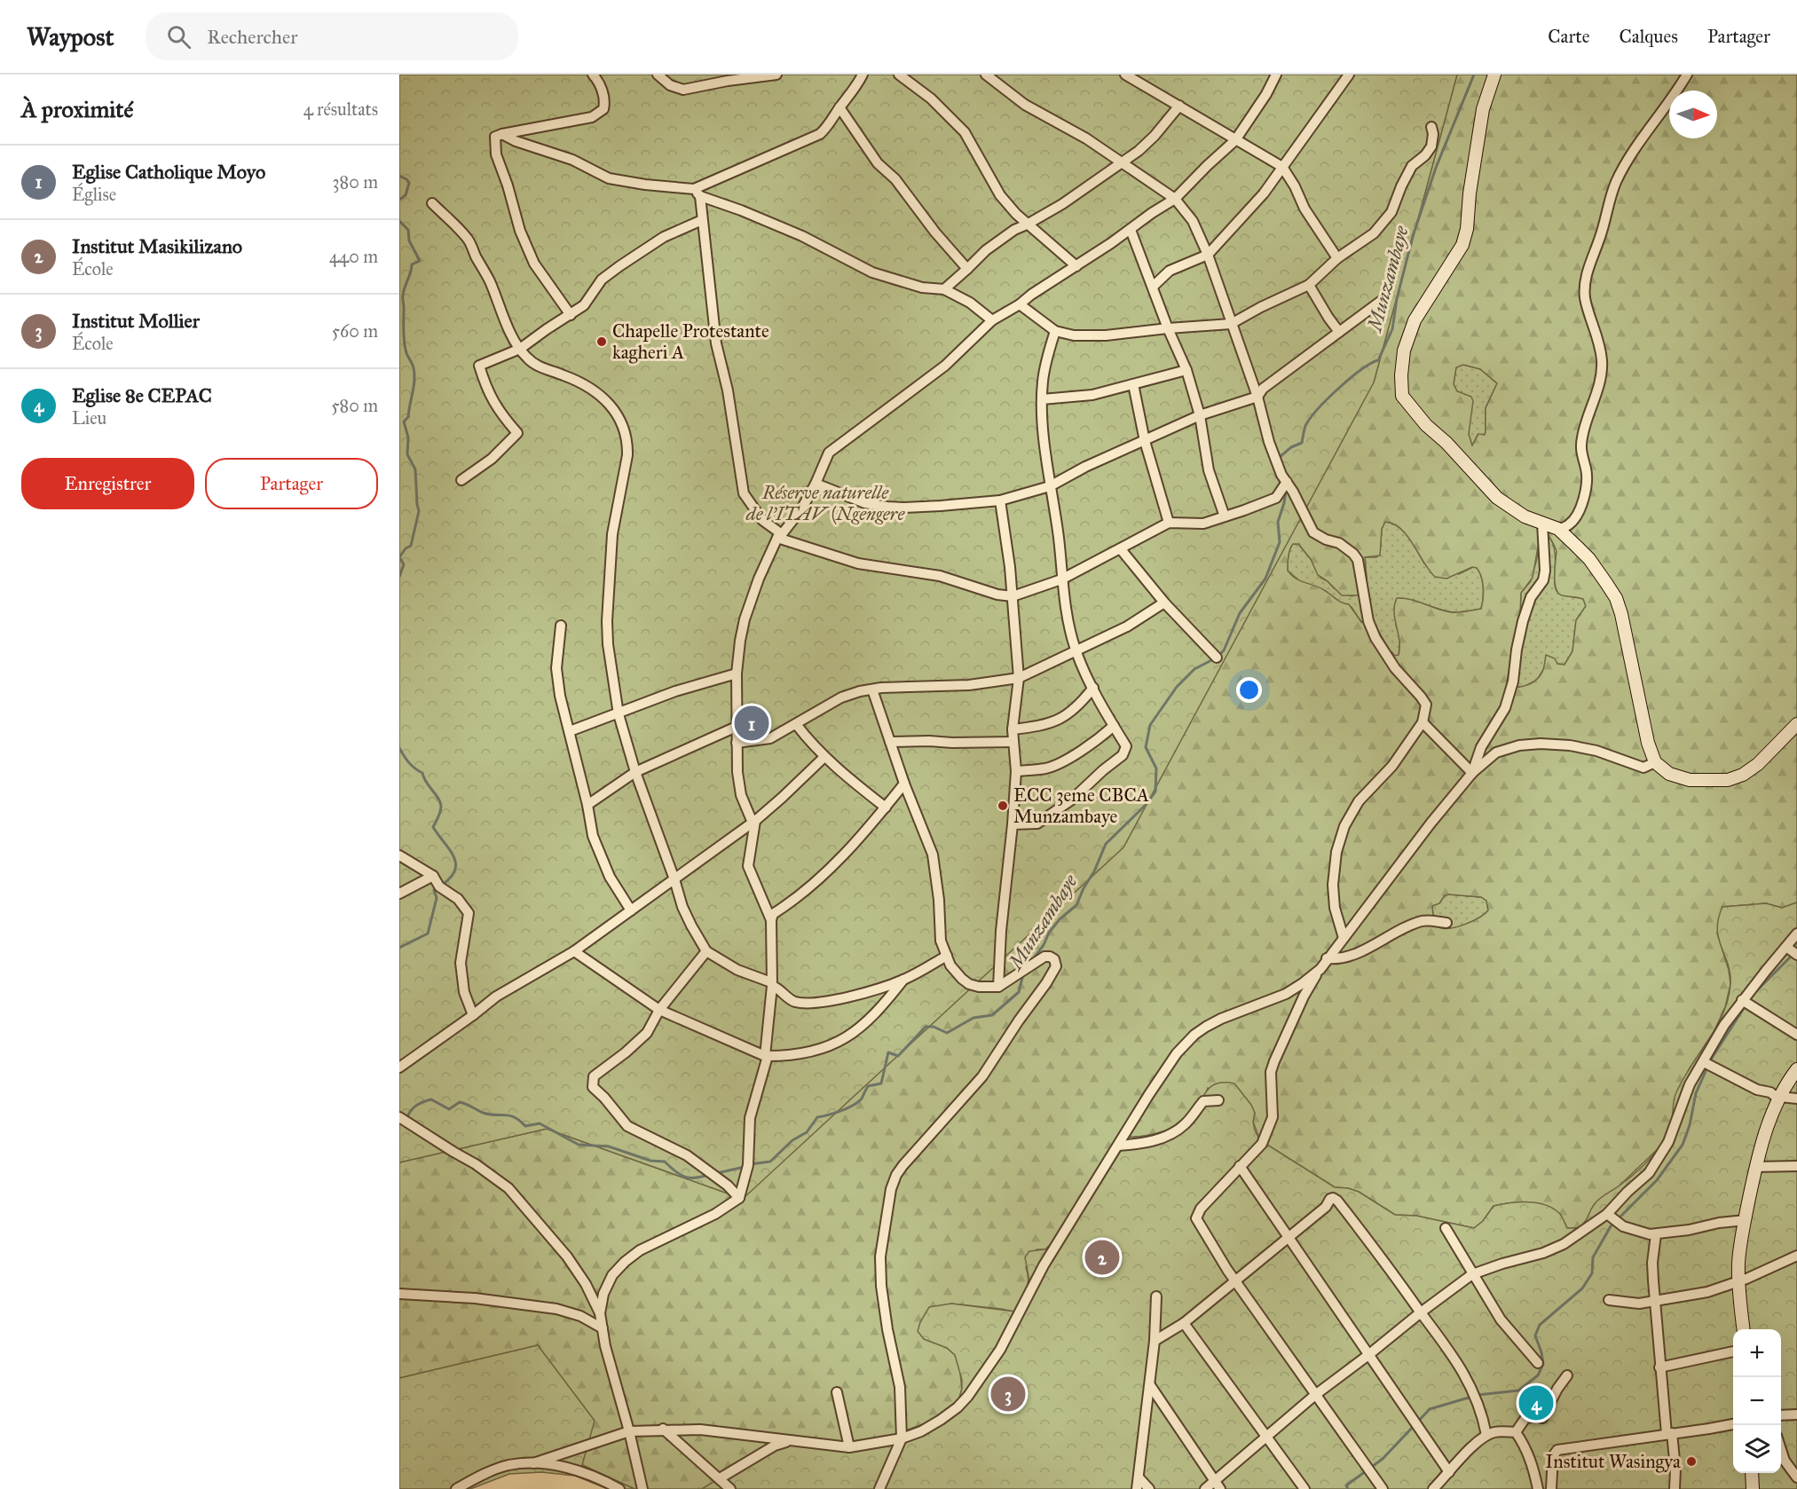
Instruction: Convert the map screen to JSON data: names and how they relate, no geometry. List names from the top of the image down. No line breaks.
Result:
{"water":["Munzambaye"],"parks":["Réserve naturelle de l'ITAV (Ngengere"],"places":["Chapelle Protestante kagheri A","ECC 3eme CBCA Munzambaye","Institut Wasingya"],"north":"right","page":{"header":"Waypost","search":"Rechercher","nav":["Carte","Calques","Partager"],"heading":["À proximité","4 résultats"],"list":[{"mark":"1","name":"Eglise Catholique Moyo","note":"Église","value":"380 m"},{"mark":"2","name":"Institut Masikilizano","note":"École","value":"440 m"},{"mark":"3","name":"Institut Mollier","note":"École","value":"560 m"},{"mark":"4","name":"Eglise 8e CEPAC","note":"Lieu","value":"580 m"}],"buttons":["Enregistrer","Partager"],"pins":["1","2","3","4"],"map_buttons":["+","−"]}}
